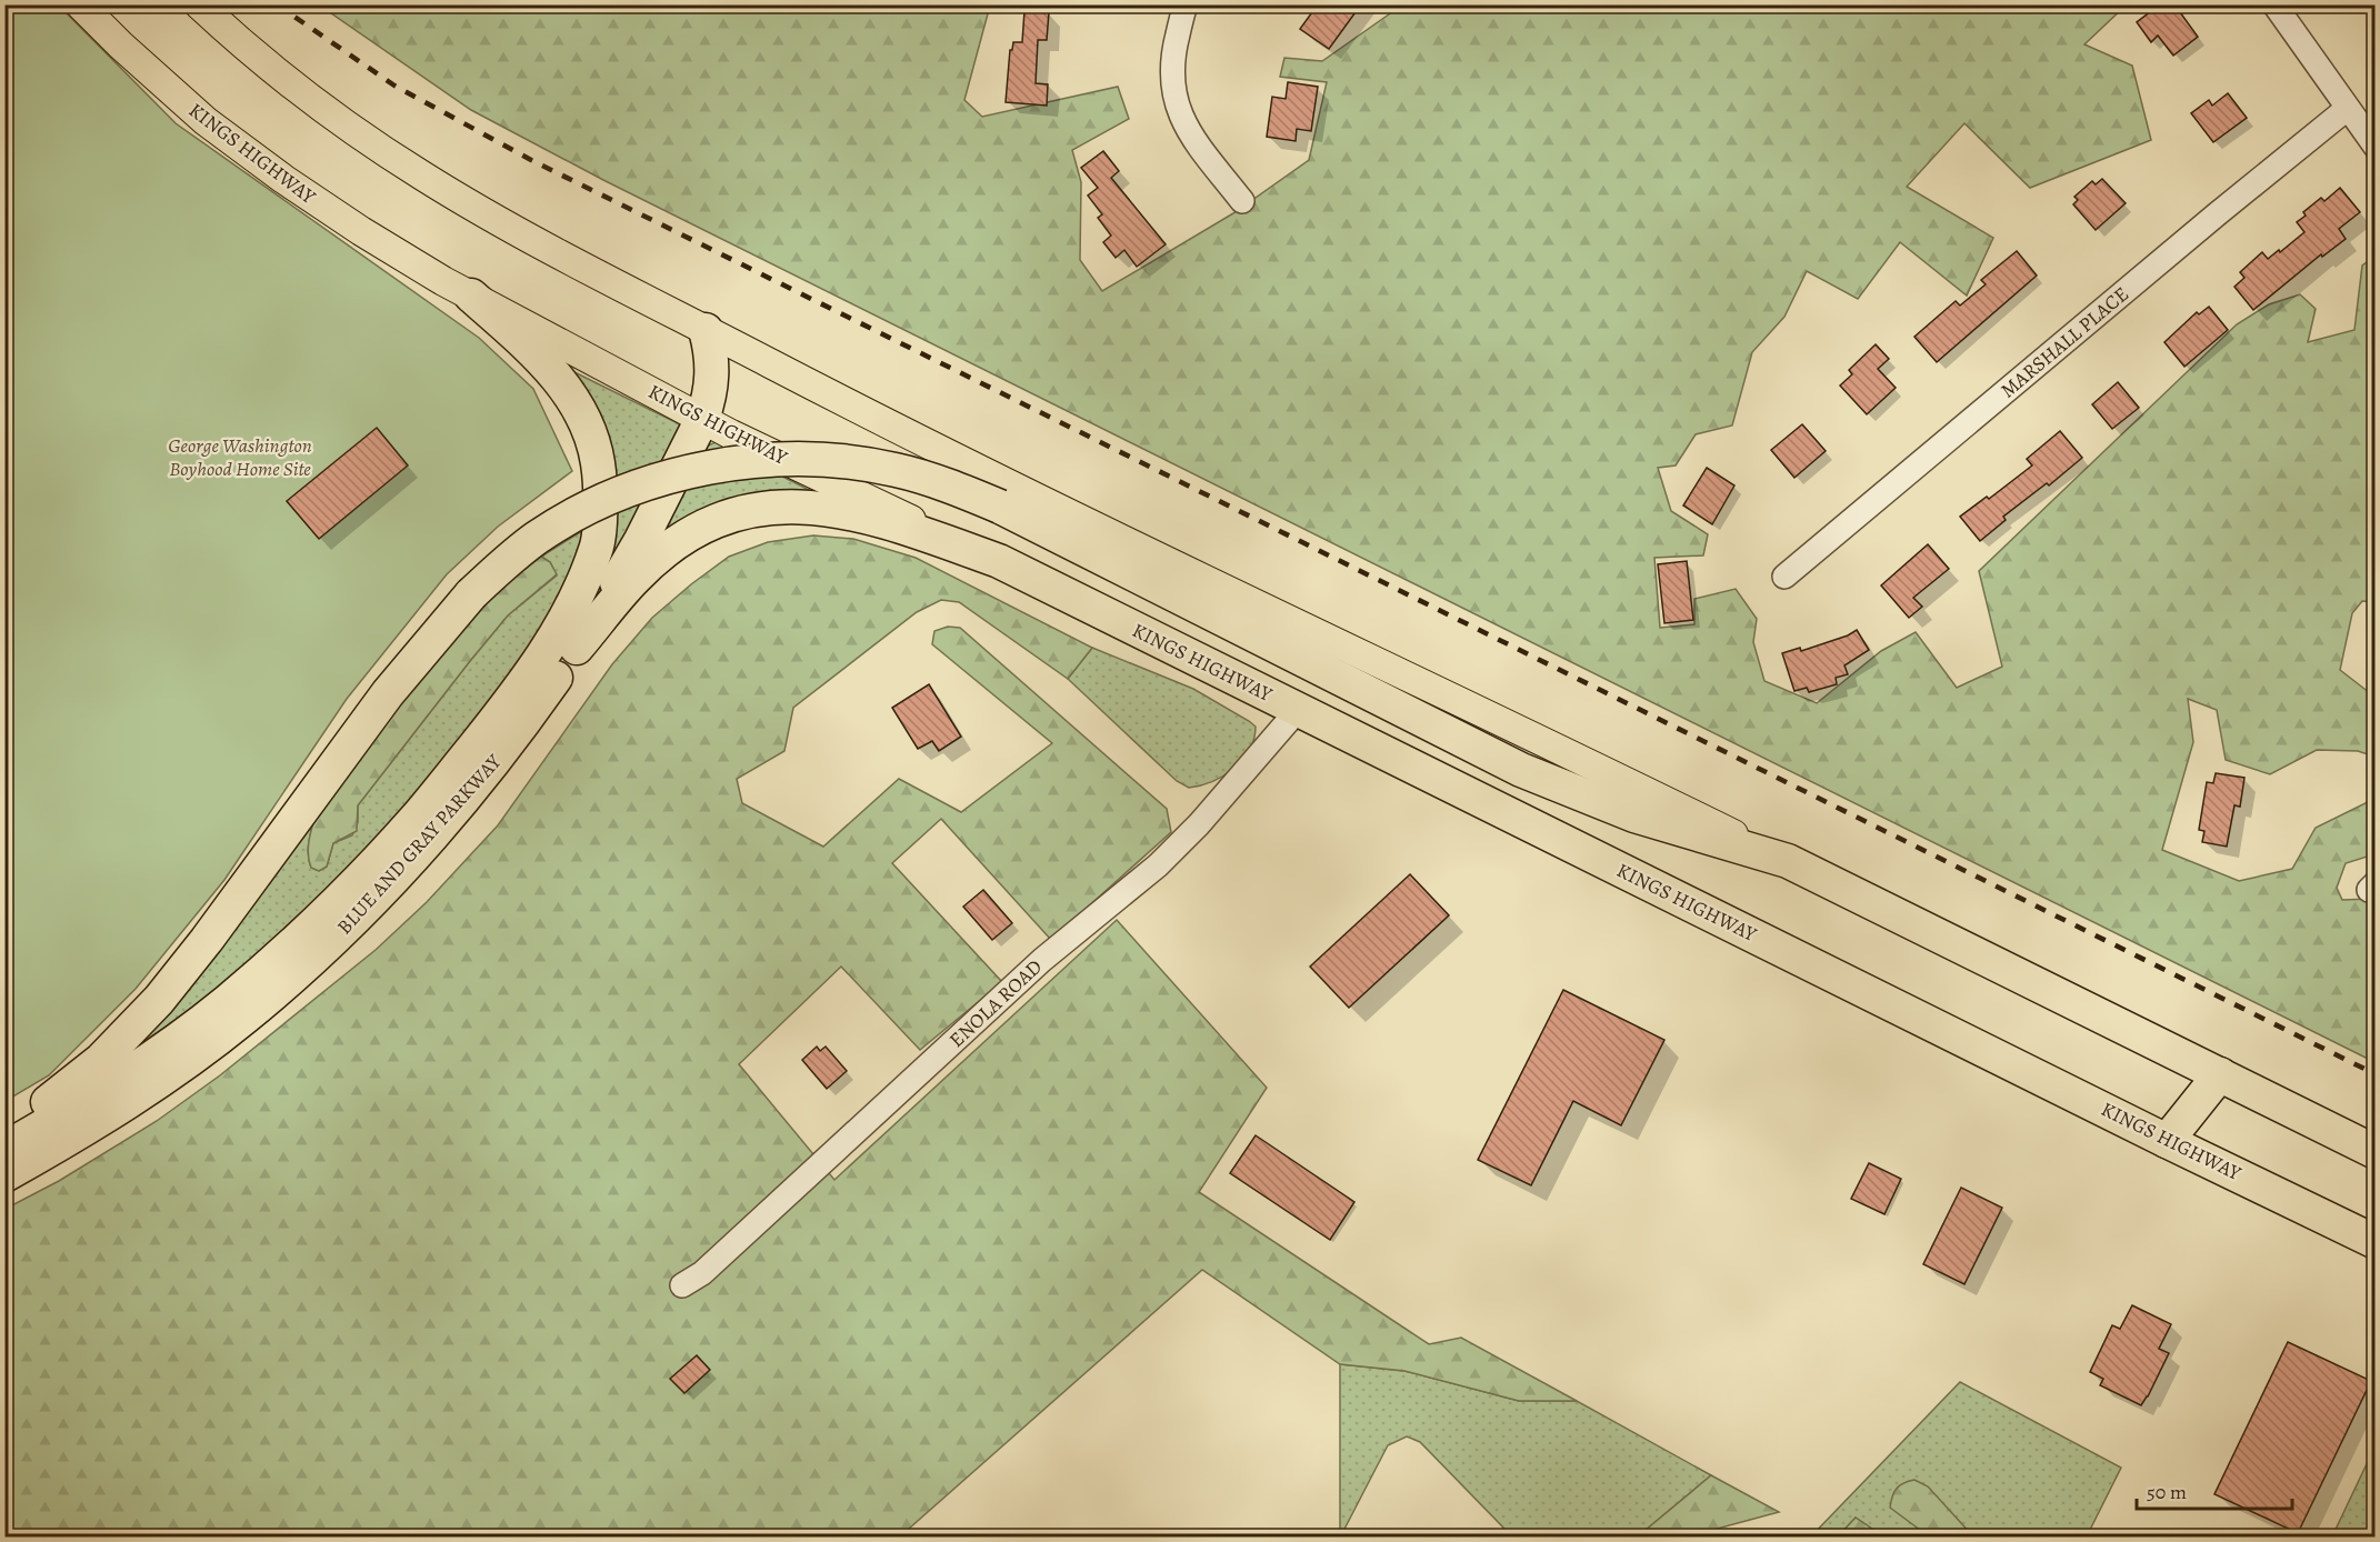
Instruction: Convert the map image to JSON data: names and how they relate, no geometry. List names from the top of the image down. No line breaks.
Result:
{"streets":{"highway":["KINGS HIGHWAY","BLUE AND GRAY PARKWAY"],"street":["MARSHALL PLACE","ENOLA ROAD"]},"crossings":[["KINGS HIGHWAY","ENOLA ROAD"]],"parks":["George Washington Boyhood Home Site"],"scale_bar":"50 m"}
